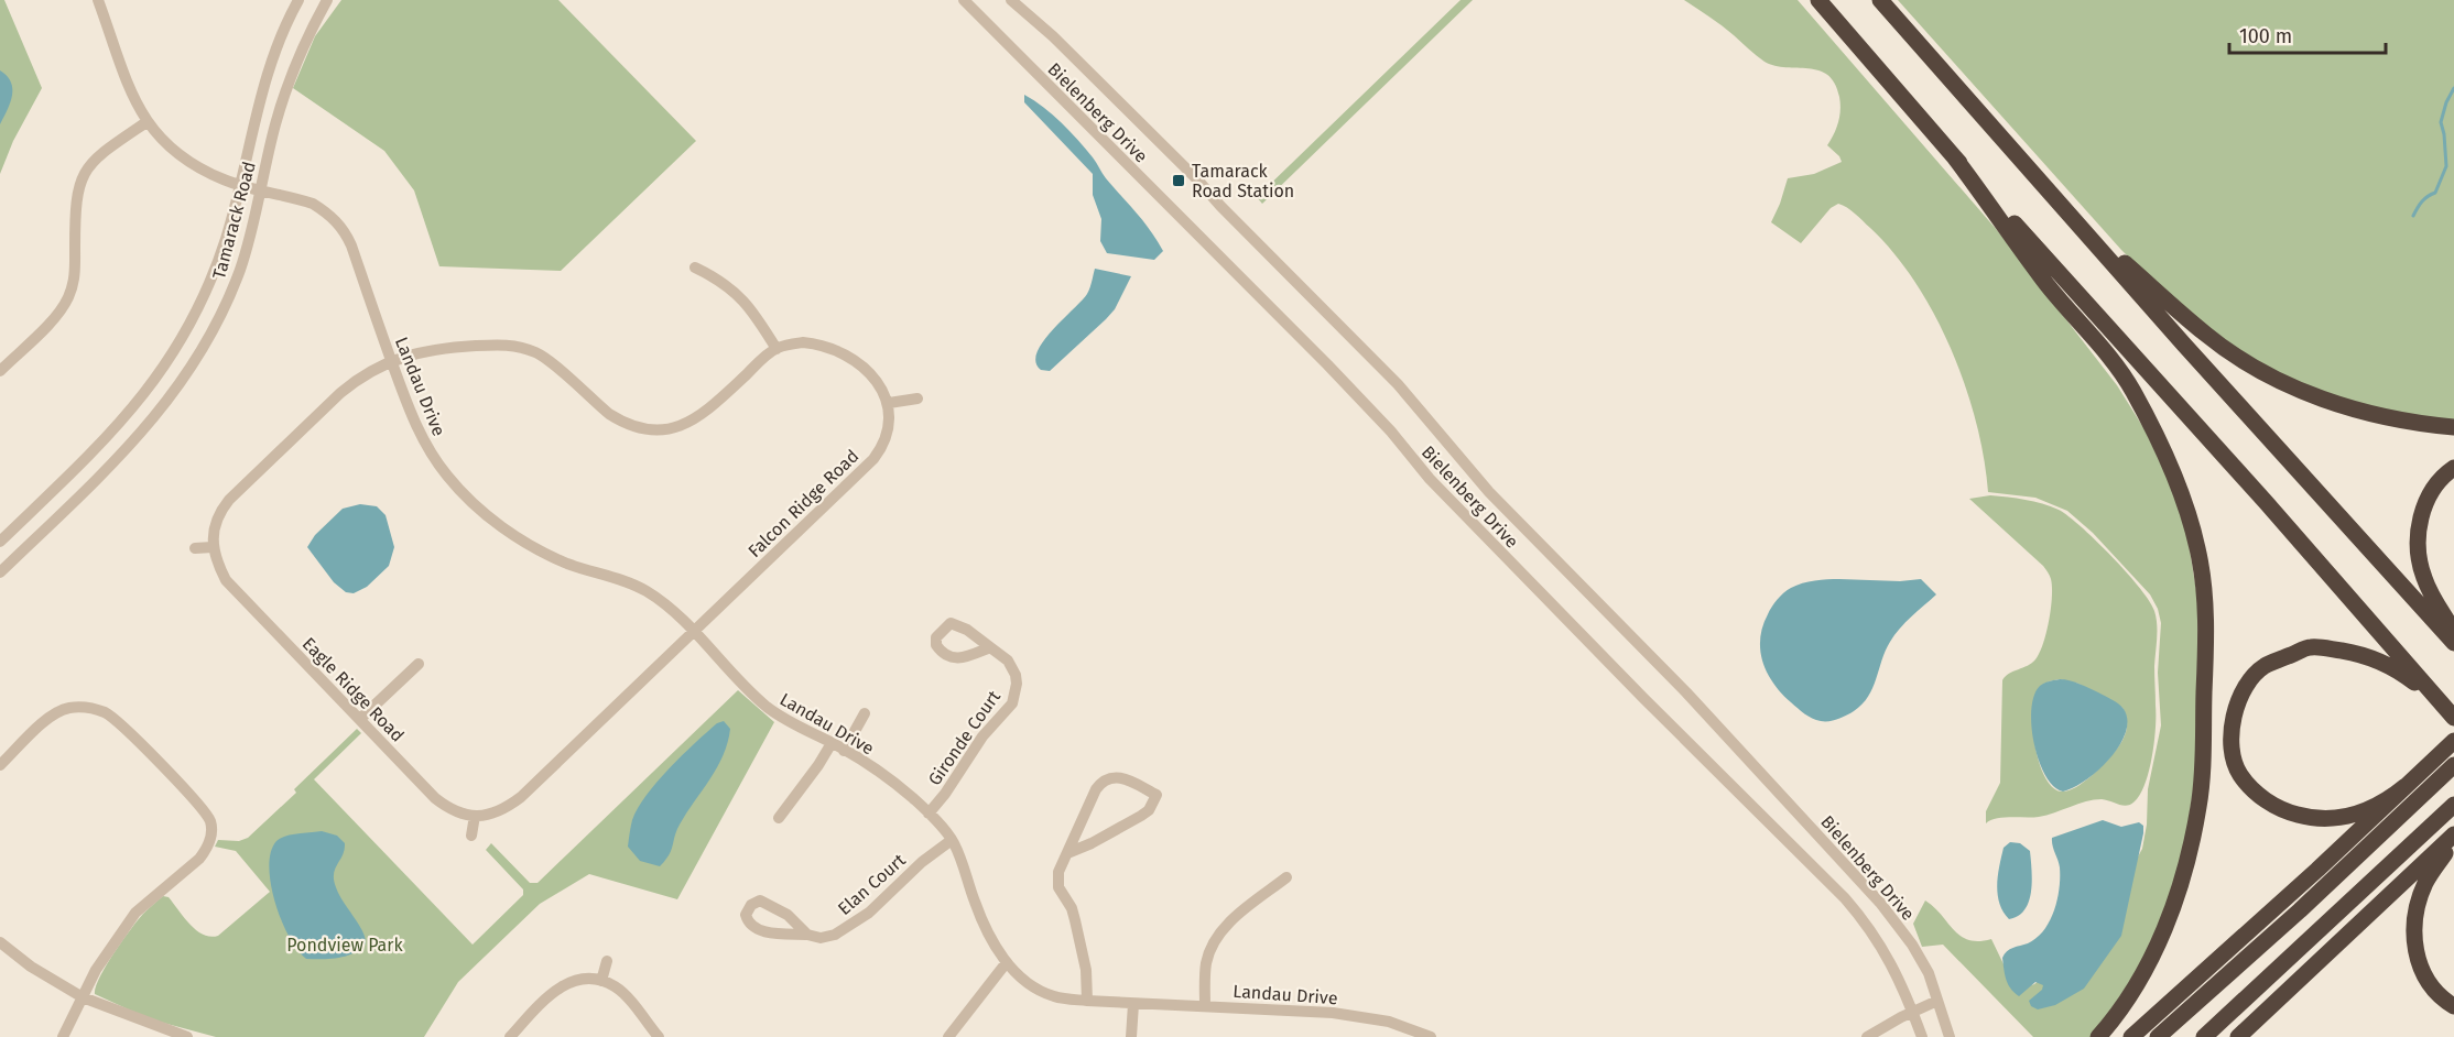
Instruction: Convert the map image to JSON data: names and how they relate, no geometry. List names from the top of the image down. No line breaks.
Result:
{"streets":{"street":["Bielenberg Drive","Tamarack Road","Landau Drive","Falcon Ridge Road","Eagle Ridge Road","Gironde Court","Elan Court"]},"crossings":[["Tamarack Road","Landau Drive"],["Landau Drive","Falcon Ridge Road"],["Landau Drive","Gironde Court"],["Landau Drive","Elan Court"]],"parks":["Pondview Park"],"places":{"transit":["Tamarack Road Station"]},"scale_bar":"100 m"}
